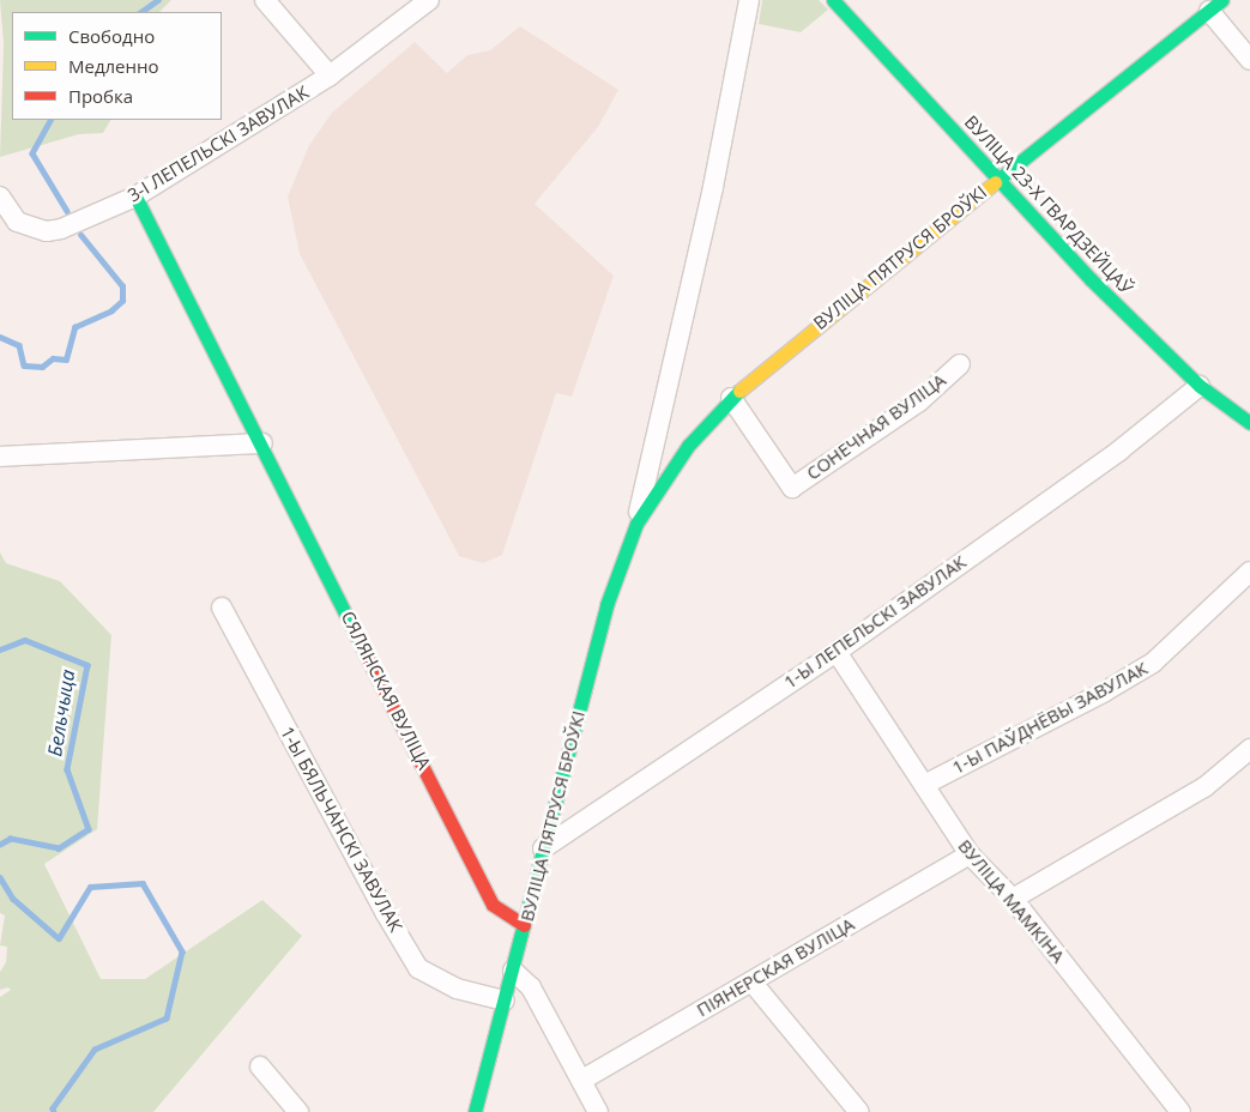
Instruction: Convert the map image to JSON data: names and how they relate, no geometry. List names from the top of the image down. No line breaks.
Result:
{"streets":{"street":["3-І ЛЕПЕЛЬСКІ ЗАВУЛАК","ВУЛІЦА 23-Х ГВАРДЗЕЙЦАЎ","ВУЛІЦА ПЯТРУСЯ БРОЎКІ","СОНЕЧНАЯ ВУЛІЦА","1-Ы ЛЕПЕЛЬСКІ ЗАВУЛАК","СЯЛЯНСКАЯ ВУЛІЦА","1-Ы ПАЎДНЁВЫ ЗАВУЛАК","1-Ы БЯЛЬЧАНСКІ ЗАВУЛАК","ВУЛІЦА МАМКІНА","ПІЯНЕРСКАЯ ВУЛІЦА"]},"crossings":[["3-І ЛЕПЕЛЬСКІ ЗАВУЛАК","СЯЛЯНСКАЯ ВУЛІЦА"],["ВУЛІЦА 23-Х ГВАРДЗЕЙЦАЎ","ВУЛІЦА ПЯТРУСЯ БРОЎКІ"],["ВУЛІЦА 23-Х ГВАРДЗЕЙЦАЎ","1-Ы ЛЕПЕЛЬСКІ ЗАВУЛАК"],["ВУЛІЦА ПЯТРУСЯ БРОЎКІ","СОНЕЧНАЯ ВУЛІЦА"],["ВУЛІЦА ПЯТРУСЯ БРОЎКІ","1-Ы ЛЕПЕЛЬСКІ ЗАВУЛАК"],["ВУЛІЦА ПЯТРУСЯ БРОЎКІ","СЯЛЯНСКАЯ ВУЛІЦА"],["ВУЛІЦА ПЯТРУСЯ БРОЎКІ","1-Ы БЯЛЬЧАНСКІ ЗАВУЛАК"],["1-Ы ЛЕПЕЛЬСКІ ЗАВУЛАК","ВУЛІЦА МАМКІНА"],["1-Ы ПАЎДНЁВЫ ЗАВУЛАК","ВУЛІЦА МАМКІНА"],["ВУЛІЦА МАМКІНА","ПІЯНЕРСКАЯ ВУЛІЦА"]],"water":["Бельчыца"],"legend":["Свободно","Медленно","Пробка"]}
